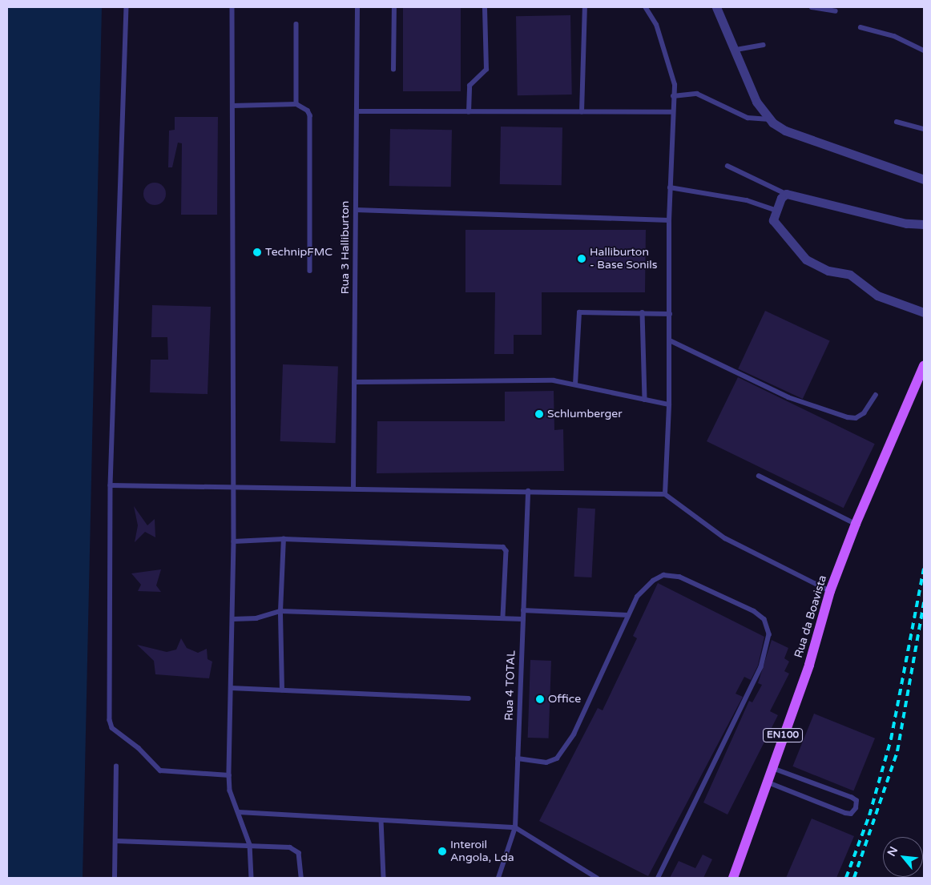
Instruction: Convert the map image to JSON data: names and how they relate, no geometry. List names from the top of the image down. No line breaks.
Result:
{"streets":{"main road":["Rua da Boavista","EN100"],"lane":["Rua 3 Halliburton","Rua 4 TOTAL"]},"places":["TechnipFMC","Halliburton - Base Sonils","Schlumberger","Office","Interoil Angola, Lda"],"north":"top left"}
